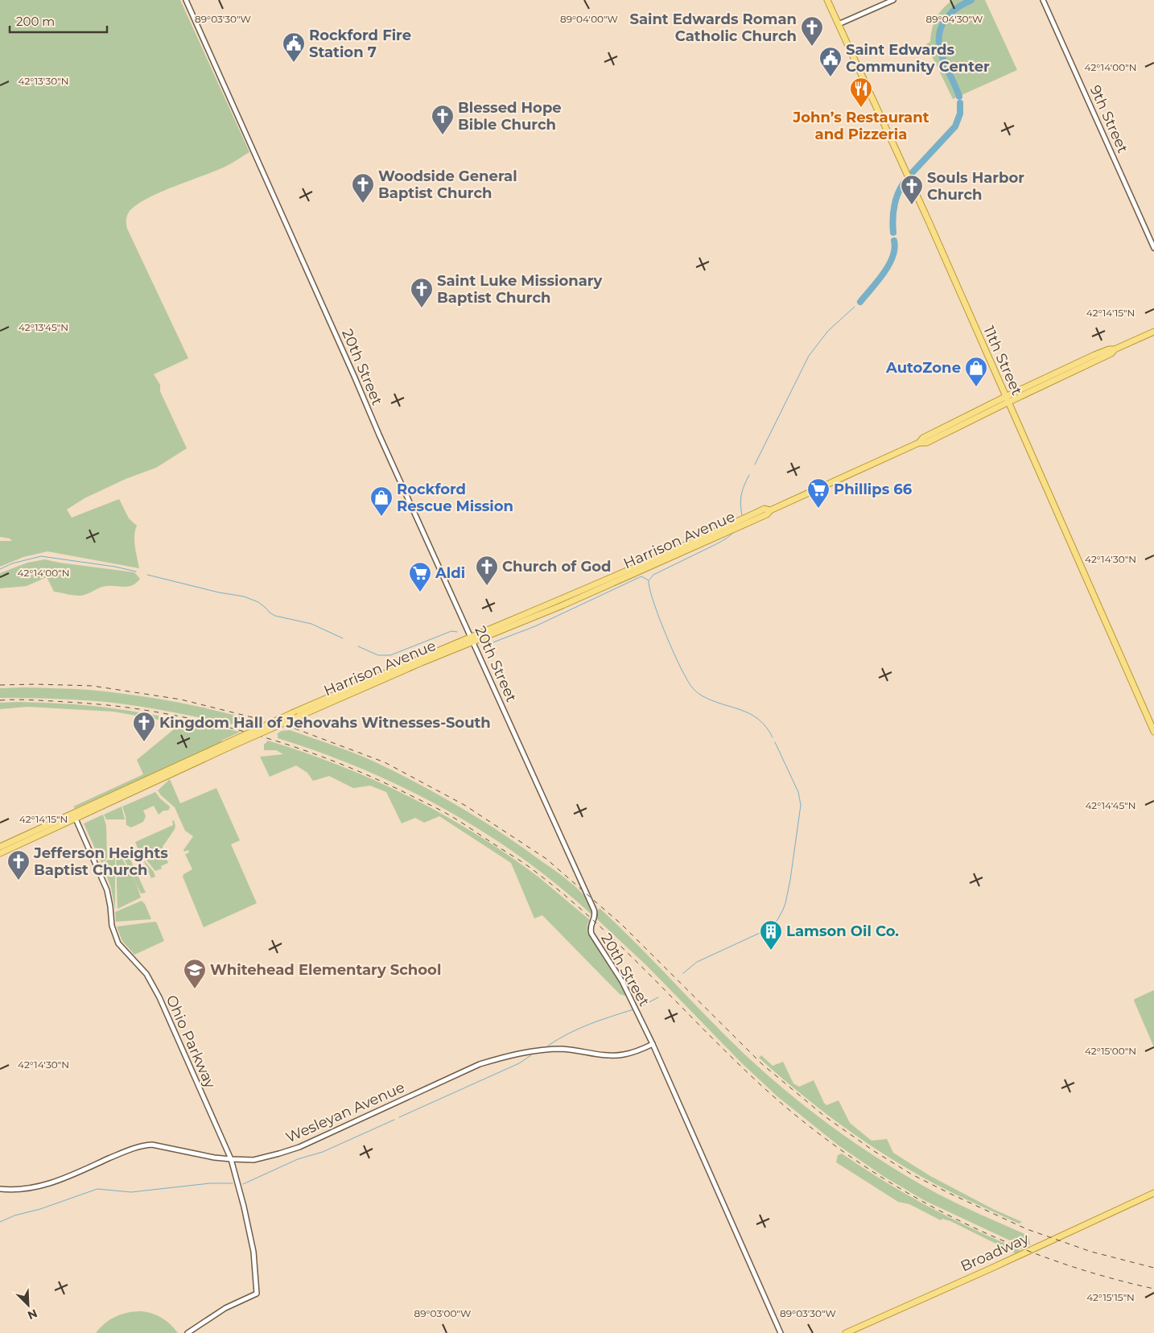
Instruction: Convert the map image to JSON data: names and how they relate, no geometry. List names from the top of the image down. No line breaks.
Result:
{"streets":{"main road":["11th Street","Harrison Avenue","Broadway"],"street":["9th Street","20th Street","Ohio Parkway","Wesleyan Avenue"]},"crossings":[["11th Street","Harrison Avenue"],["20th Street","Harrison Avenue"],["20th Street","Wesleyan Avenue"],["Harrison Avenue","Ohio Parkway"],["Ohio Parkway","Wesleyan Avenue"]],"places":{"church":["Saint Edwards Roman Catholic Church","Blessed Hope Bible Church","Woodside General Baptist Church","Souls Harbor Church","Saint Luke Missionary Baptist Church","Church of God","Kingdom Hall of Jehovahs Witnesses-South","Jefferson Heights Baptist Church"],"public building":["Rockford Fire Station 7","Saint Edwards Community Center"],"restaurant":["John’s Restaurant and Pizzeria"],"shop":["AutoZone","Rockford Rescue Mission"],"supermarket":["Phillips 66","Aldi"],"building":["Lamson Oil Co."],"school or university":["Whitehead Elementary School"]},"scale_bar":"200 m","north":"bottom right","coordinates":["89°03'30\"W","89°04'00\"W","89°04'30\"W","42°14'00\"N","42°13'30\"N","42°14'15\"N","42°13'45\"N","42°14'30\"N","42°14'45\"N","42°15'00\"N","42°15'15\"N","89°03'00\"W"]}
